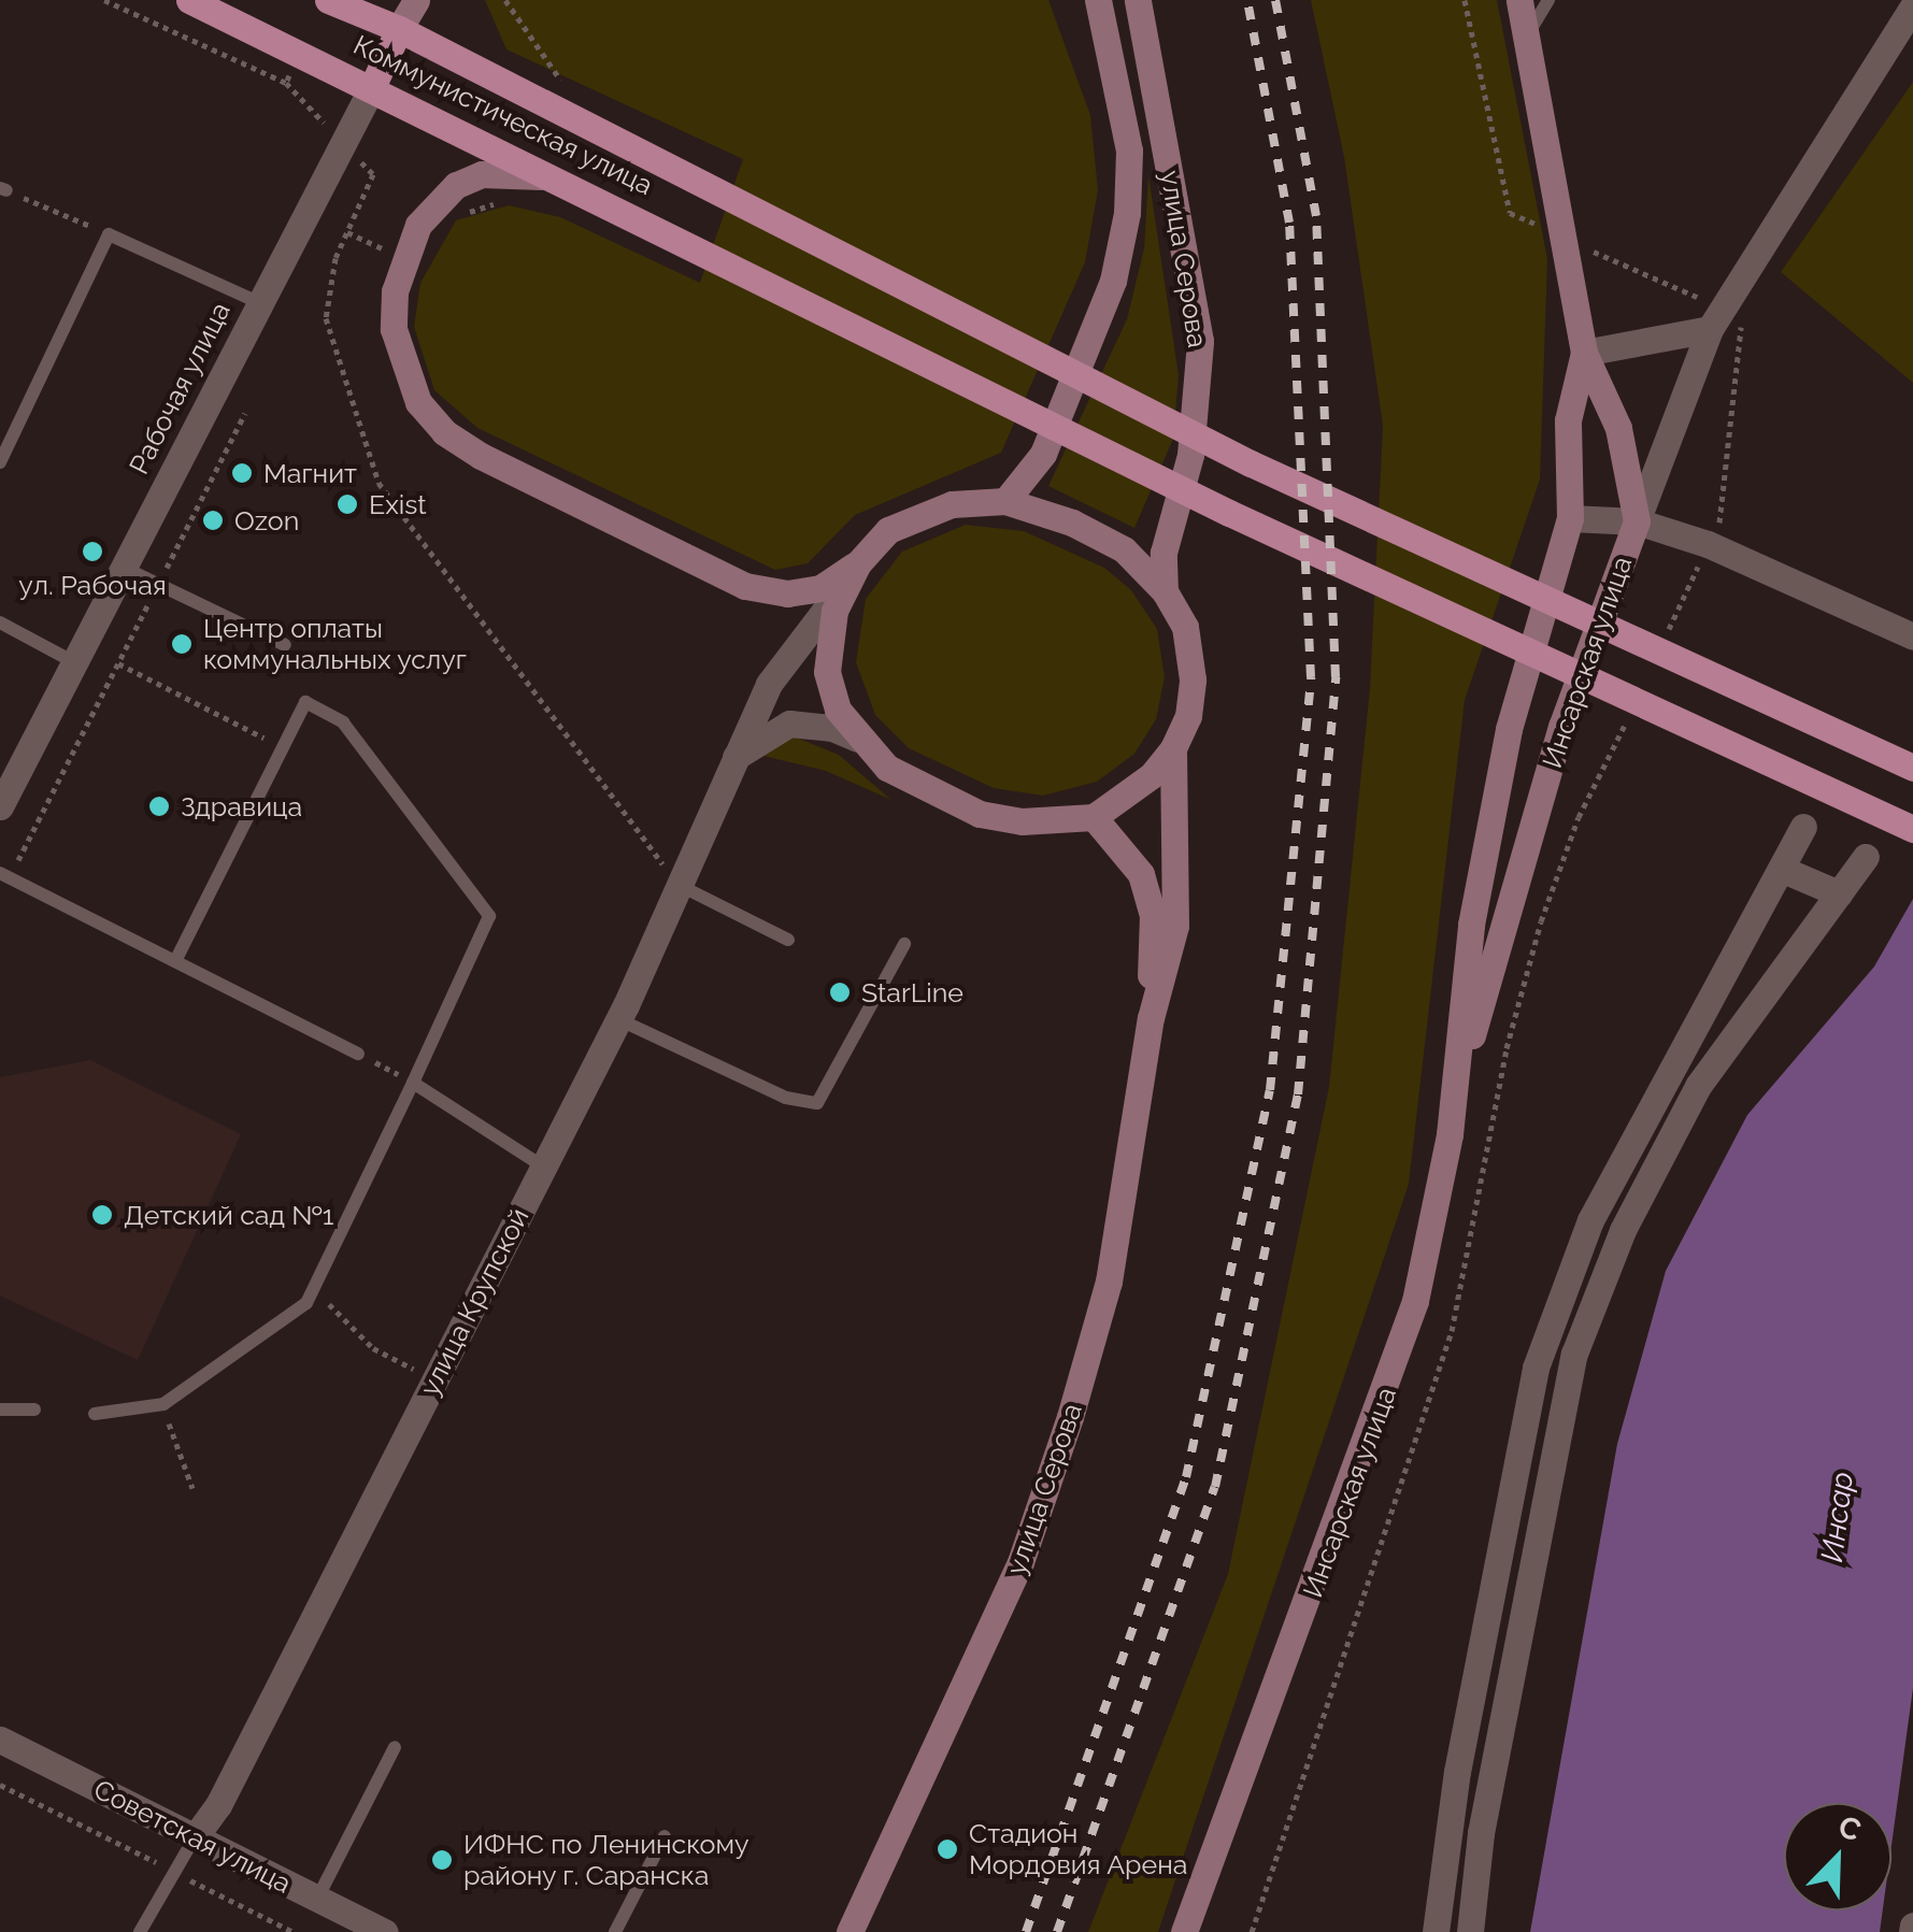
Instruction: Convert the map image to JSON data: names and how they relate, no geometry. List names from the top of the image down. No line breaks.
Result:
{"streets":{"main road":["Коммунистическая улица","Рабочая улица"],"street":["улица Серова","Инсарская улица","улица Крупской","Советская улица"]},"crossings":[["Коммунистическая улица","Рабочая улица"],["улица Серова","улица Крупской"],["улица Крупской","Советская улица"]],"water":["Инсар"],"places":["Магнит","Exist","Ozon","ул. Рабочая","Центр оплаты коммунальных услуг","Здравица","StarLine","Детский сад №1","Стадион Мордовия Арена","ИФНС по Ленинскому району г. Саранска"],"north":"top right"}
